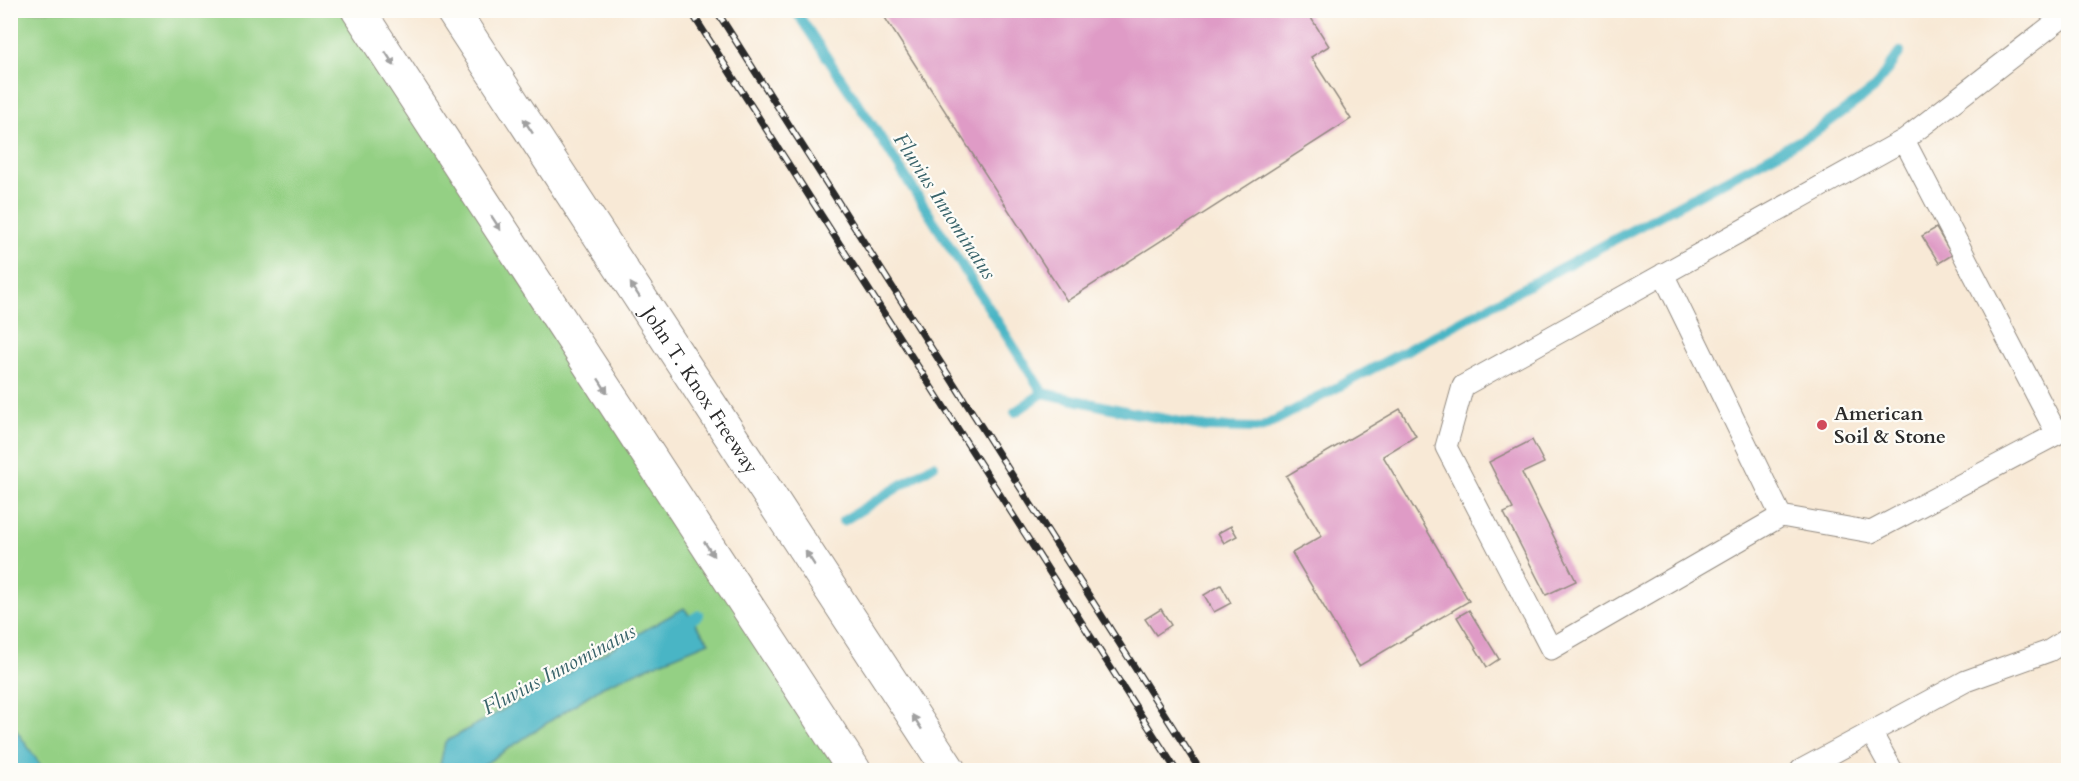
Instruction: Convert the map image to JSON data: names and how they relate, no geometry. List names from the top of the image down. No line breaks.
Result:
{"streets":{"highway":["John T. Knox Freeway"]},"water":["Fluvius Innominatus"],"places":["American Soil & Stone"]}
